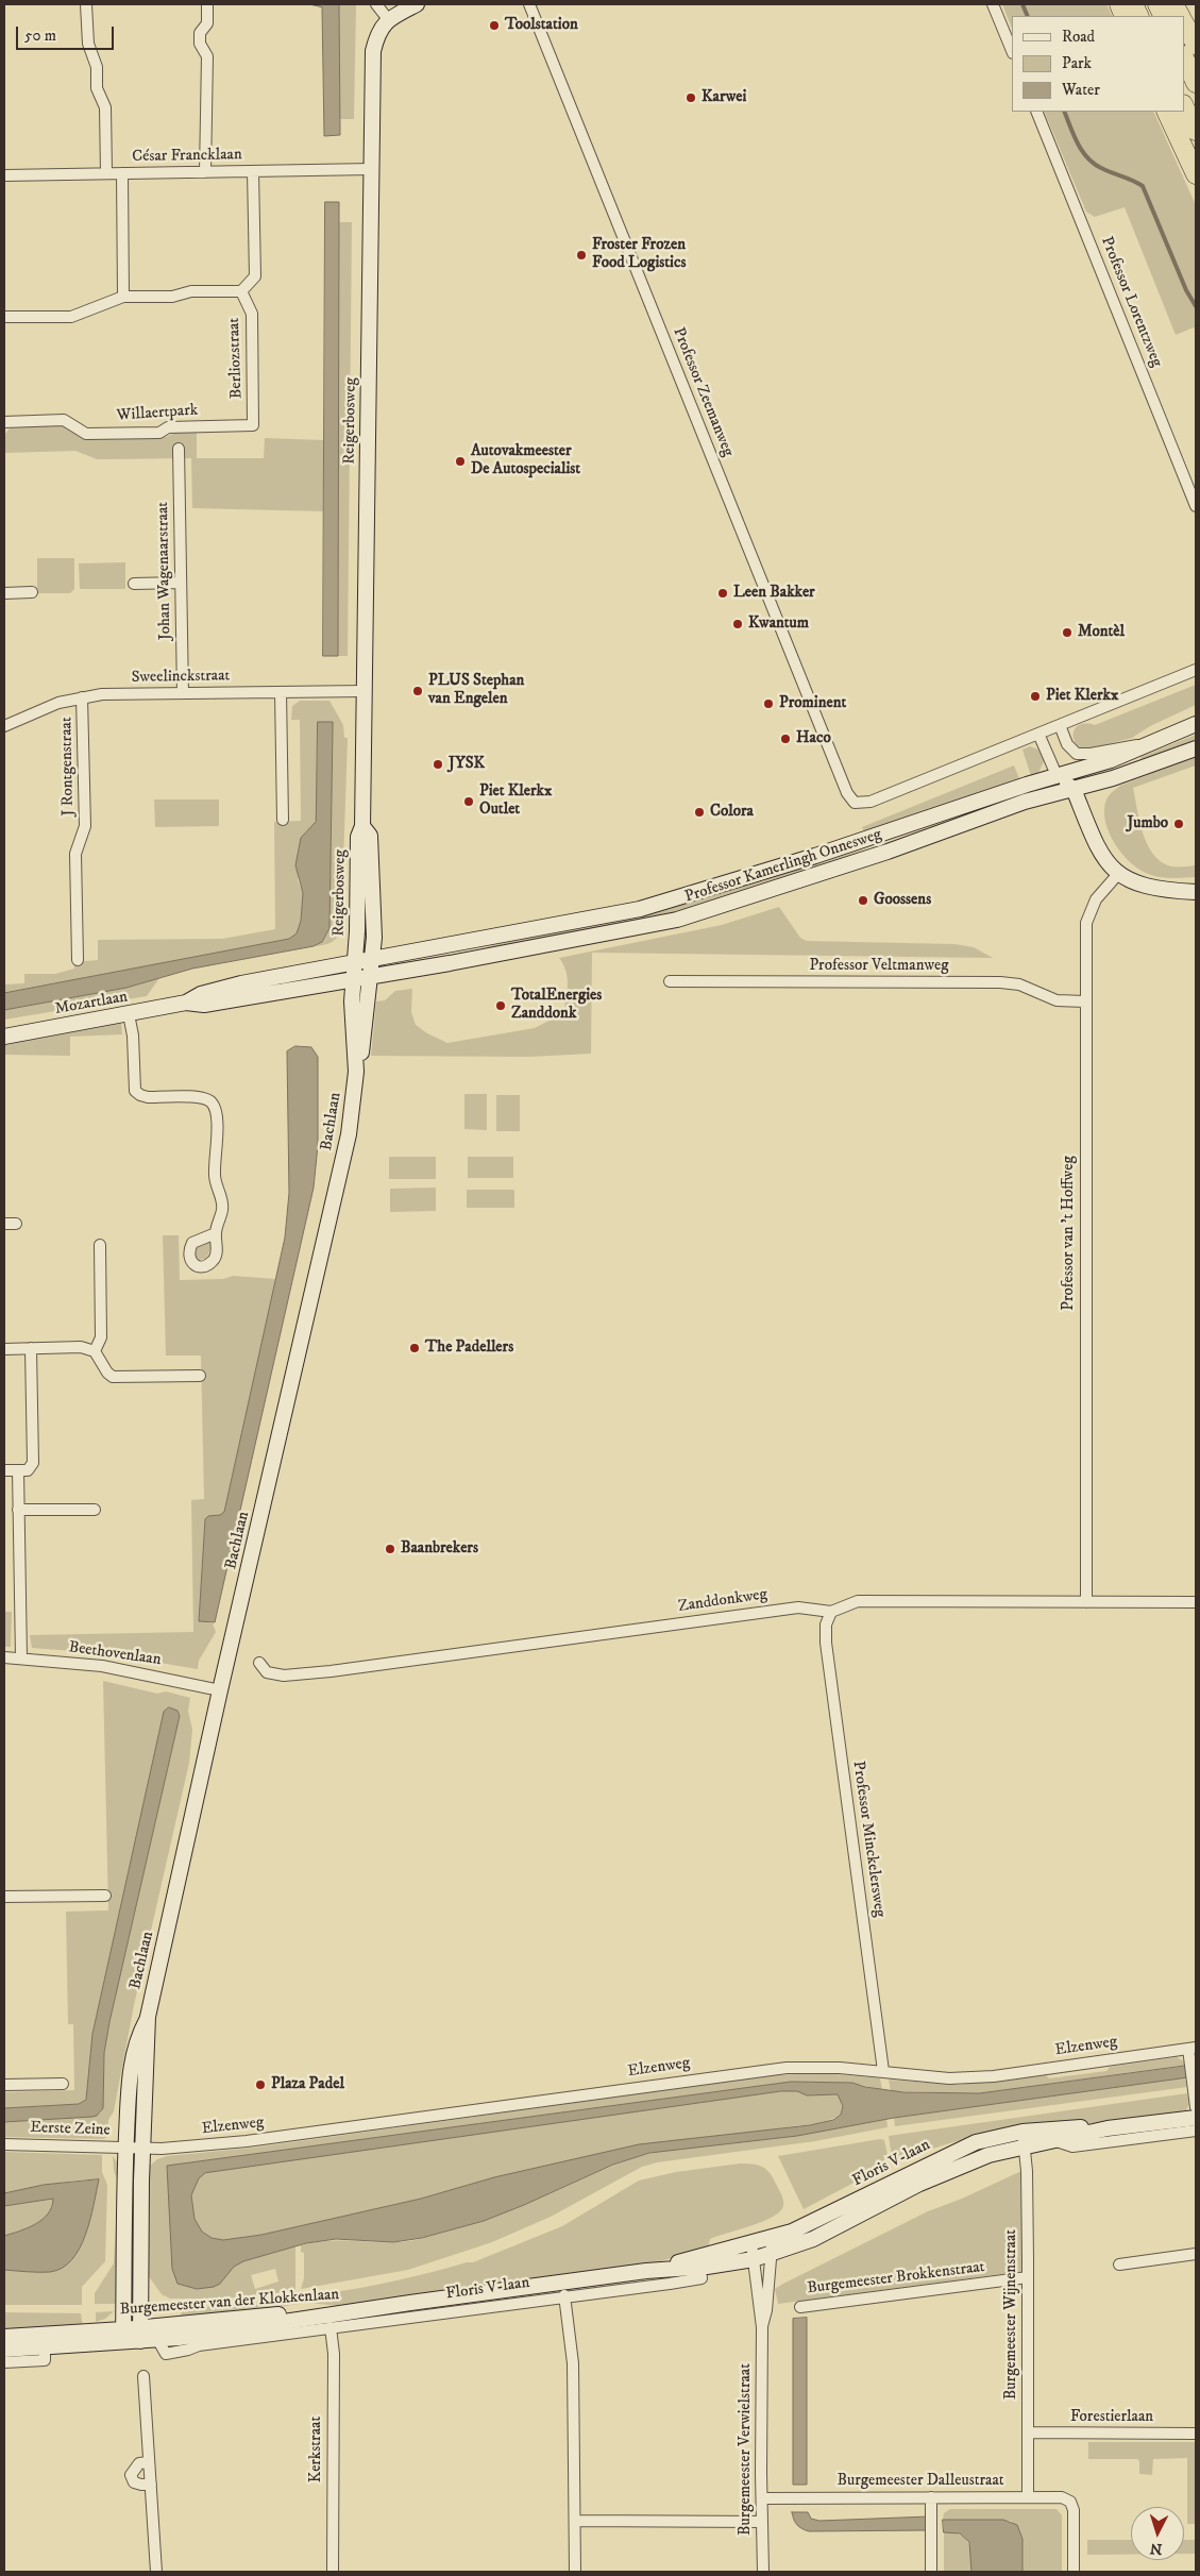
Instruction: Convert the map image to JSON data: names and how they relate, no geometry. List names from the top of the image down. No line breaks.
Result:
{"streets":{"street":["César Francklaan","Professor Lorentzweg","Berliozstraat","Professor Zeemanweg","Willaertpark","Reigerbosweg","Johan Wagenaarstraat","Sweelinckstraat","J Rontgenstraat","Professor Kamerlingh Onnesweg","Professor Veltmanweg","Mozartlaan","Bachlaan","Professor van 't Hoffweg","Zanddonkweg","Beethovenlaan","Professor Minckelersweg","Elzenweg","Eerste Zeine","Floris V-laan","Burgemeester Brokkenstraat","Burgemeester van der Klokkenlaan","Burgemeester Wijnenstraat","Forestierlaan","Kerkstraat","Burgemeester Verwielstraat","Burgemeester Dalleustraat"]},"crossings":[["César Francklaan","Reigerbosweg"],["Berliozstraat","Willaertpark"],["Reigerbosweg","Sweelinckstraat"],["Reigerbosweg","Professor Kamerlingh Onnesweg"],["Reigerbosweg","Mozartlaan"],["Reigerbosweg","Bachlaan"],["Johan Wagenaarstraat","Sweelinckstraat"],["Sweelinckstraat","J Rontgenstraat"],["Professor Kamerlingh Onnesweg","Mozartlaan"],["Professor Kamerlingh Onnesweg","Bachlaan"],["Professor Veltmanweg","Professor van 't Hoffweg"],["Mozartlaan","Bachlaan"],["Bachlaan","Beethovenlaan"],["Bachlaan","Elzenweg"],["Bachlaan","Eerste Zeine"],["Bachlaan","Burgemeester van der Klokkenlaan"],["Professor van 't Hoffweg","Zanddonkweg"],["Zanddonkweg","Professor Minckelersweg"],["Professor Minckelersweg","Elzenweg"],["Elzenweg","Eerste Zeine"],["Floris V-laan","Burgemeester van der Klokkenlaan"],["Floris V-laan","Burgemeester Wijnenstraat"],["Floris V-laan","Kerkstraat"],["Floris V-laan","Burgemeester Verwielstraat"],["Burgemeester Brokkenstraat","Burgemeester Wijnenstraat"],["Burgemeester van der Klokkenlaan","Kerkstraat"],["Burgemeester Wijnenstraat","Forestierlaan"],["Burgemeester Wijnenstraat","Burgemeester Dalleustraat"],["Burgemeester Verwielstraat","Burgemeester Dalleustraat"]],"places":["Toolstation","Karwei","Froster Frozen Food Logistics","Autovakmeester De Autospecialist","Leen Bakker","Kwantum","Montèl","PLUS Stephan van Engelen","Piet Klerkx","Prominent","Haco","JYSK","Piet Klerkx Outlet","Colora","Jumbo","Goossens","TotalEnergies Zanddonk","The Padellers","Baanbrekers","Plaza Padel"],"legend":["Road","Park","Water"],"scale_bar":"50 m","north":"bottom"}
